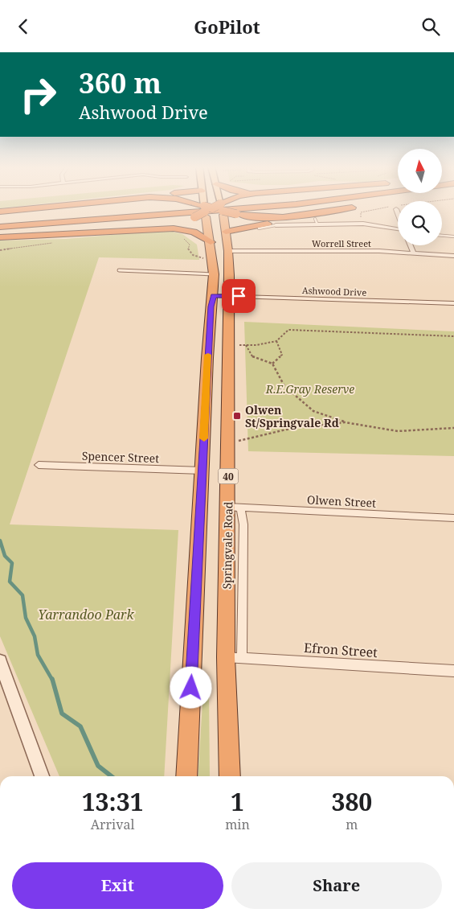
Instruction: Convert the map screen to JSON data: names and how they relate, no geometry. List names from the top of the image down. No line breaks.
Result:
{"streets":{"highway":["40","Springvale Road"],"street":["Worrell Street","Ashwood Drive","Spencer Street","Olwen Street","Efron Street"]},"crossings":[["Worrell Street","Springvale Road"],["Ashwood Drive","40"],["Ashwood Drive","Springvale Road"],["Spencer Street","40"],["Olwen Street","Springvale Road"],["Springvale Road","Efron Street"]],"parks":["R.E.Gray Reserve","Yarrandoo Park"],"places":{"transit":["Olwen St/Springvale Rd"]},"north":"top","page":{"header":"GoPilot","turn":["360 m","Ashwood Drive"],"eta":["13:31","Arrival","1","min","380","m"],"buttons":["Exit","Share"]}}
